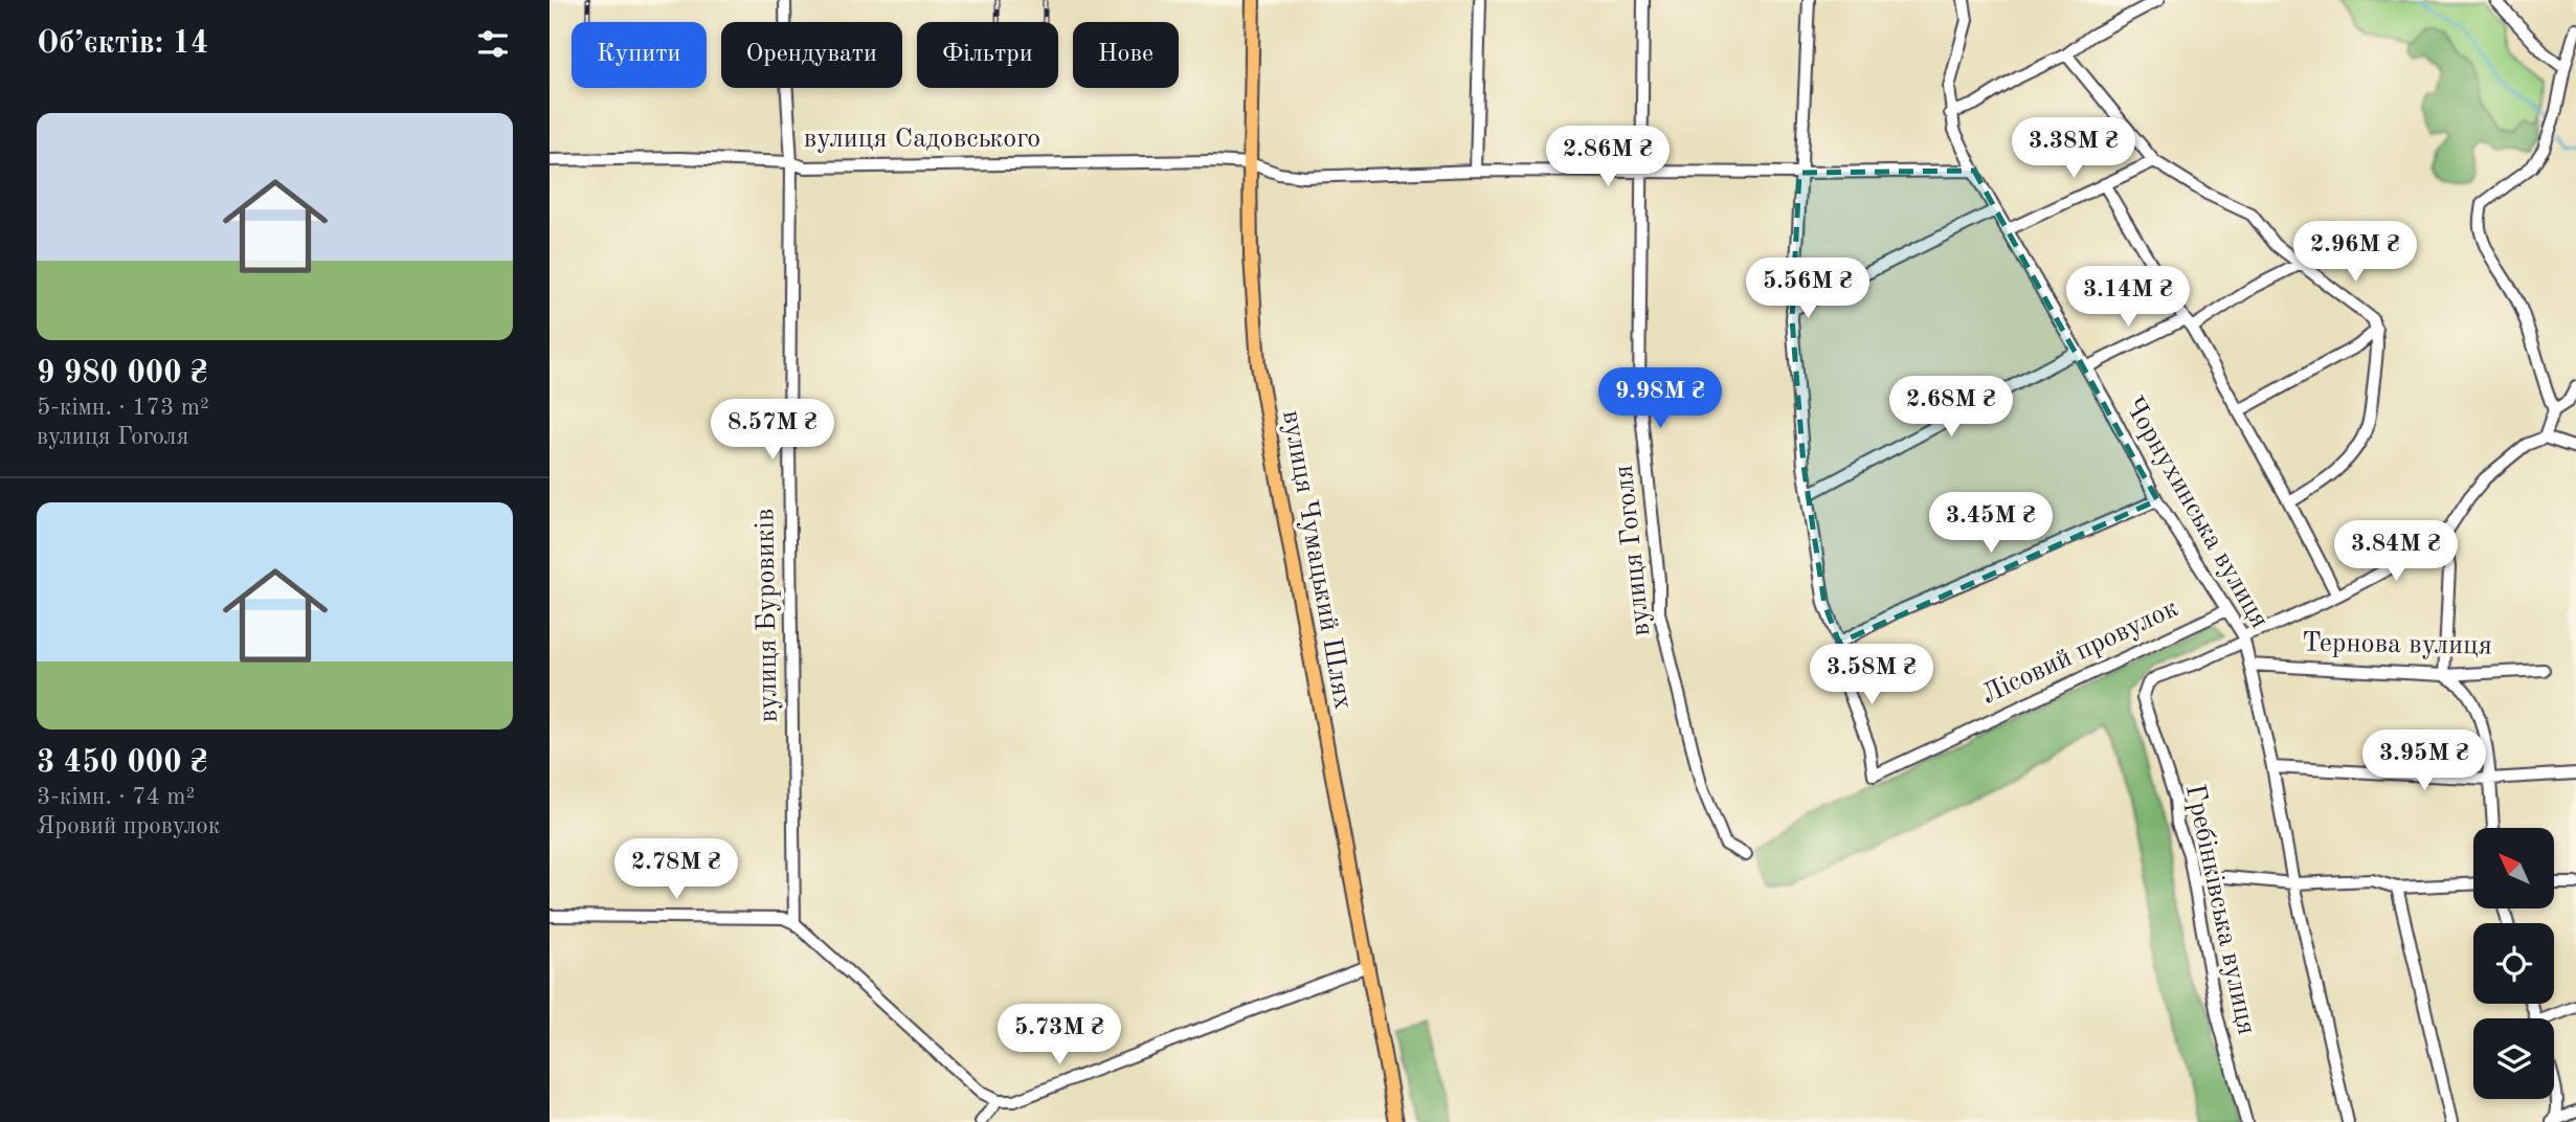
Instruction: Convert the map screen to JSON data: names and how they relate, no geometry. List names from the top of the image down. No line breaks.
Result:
{"streets":{"main road":["вулиця Чумацький Шлях"],"street":["вулиця Садовського","Чорнухинська вулиця","вулиця Гоголя","вулиця Буровиків","Тернова вулиця","Лісовий провулок","Гребінківська вулиця"]},"crossings":[["вулиця Садовського","Чорнухинська вулиця"],["вулиця Садовського","вулиця Гоголя"],["вулиця Садовського","вулиця Чумацький Шлях"],["вулиця Садовського","вулиця Буровиків"],["Чорнухинська вулиця","Тернова вулиця"],["Чорнухинська вулиця","Лісовий провулок"],["Чорнухинська вулиця","Гребінківська вулиця"]],"north":"top left","page":{"heading":"Об’єктів: 14","chip":["Купити","Орендувати","Фільтри","Нове"],"list":[{"name":"9 980 000 ₴","note":"5-кімн. · 173 m² · вулиця Гоголя"},{"name":"3 450 000 ₴","note":"3-кімн. · 74 m² · Яровий провулок"}],"price":["3.38M ₴","2.86M ₴","2.96M ₴","5.56M ₴","3.14M ₴","9.98M ₴","2.68M ₴","8.57M ₴","3.45M ₴","3.84M ₴","3.58M ₴","3.95M ₴","2.78M ₴","5.73M ₴"]}}
